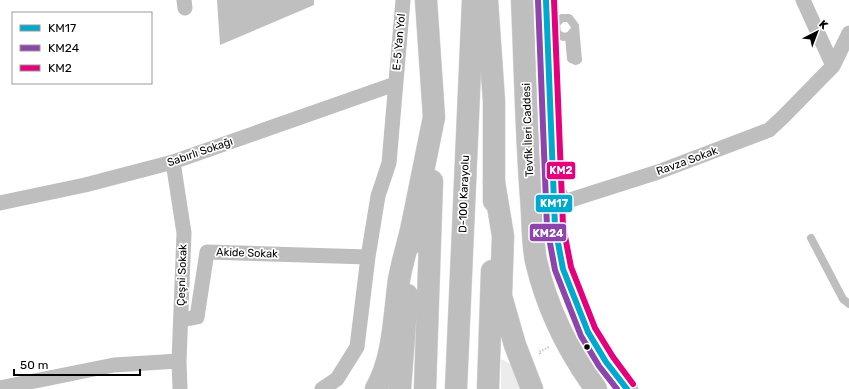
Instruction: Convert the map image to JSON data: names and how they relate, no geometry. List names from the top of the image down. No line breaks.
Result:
{"streets":{"main road":["Tevfik İleri Caddesi","D-100 Karayolu"],"street":["E-5 Yan Yol","Sabırlı Sokağı","Ravza Sokak","Akide Sokak","Çeşni Sokak"]},"crossings":[["E-5 Yan Yol","Sabırlı Sokağı"],["E-5 Yan Yol","Akide Sokak"],["Tevfik İleri Caddesi","Ravza Sokak"],["Sabırlı Sokağı","Çeşni Sokak"],["Akide Sokak","Çeşni Sokak"]],"lines":["transit line KM17","transit line KM24","transit line KM2"],"legend":["KM17","KM24","KM2"],"scale_bar":"50 m","north":"top right"}
